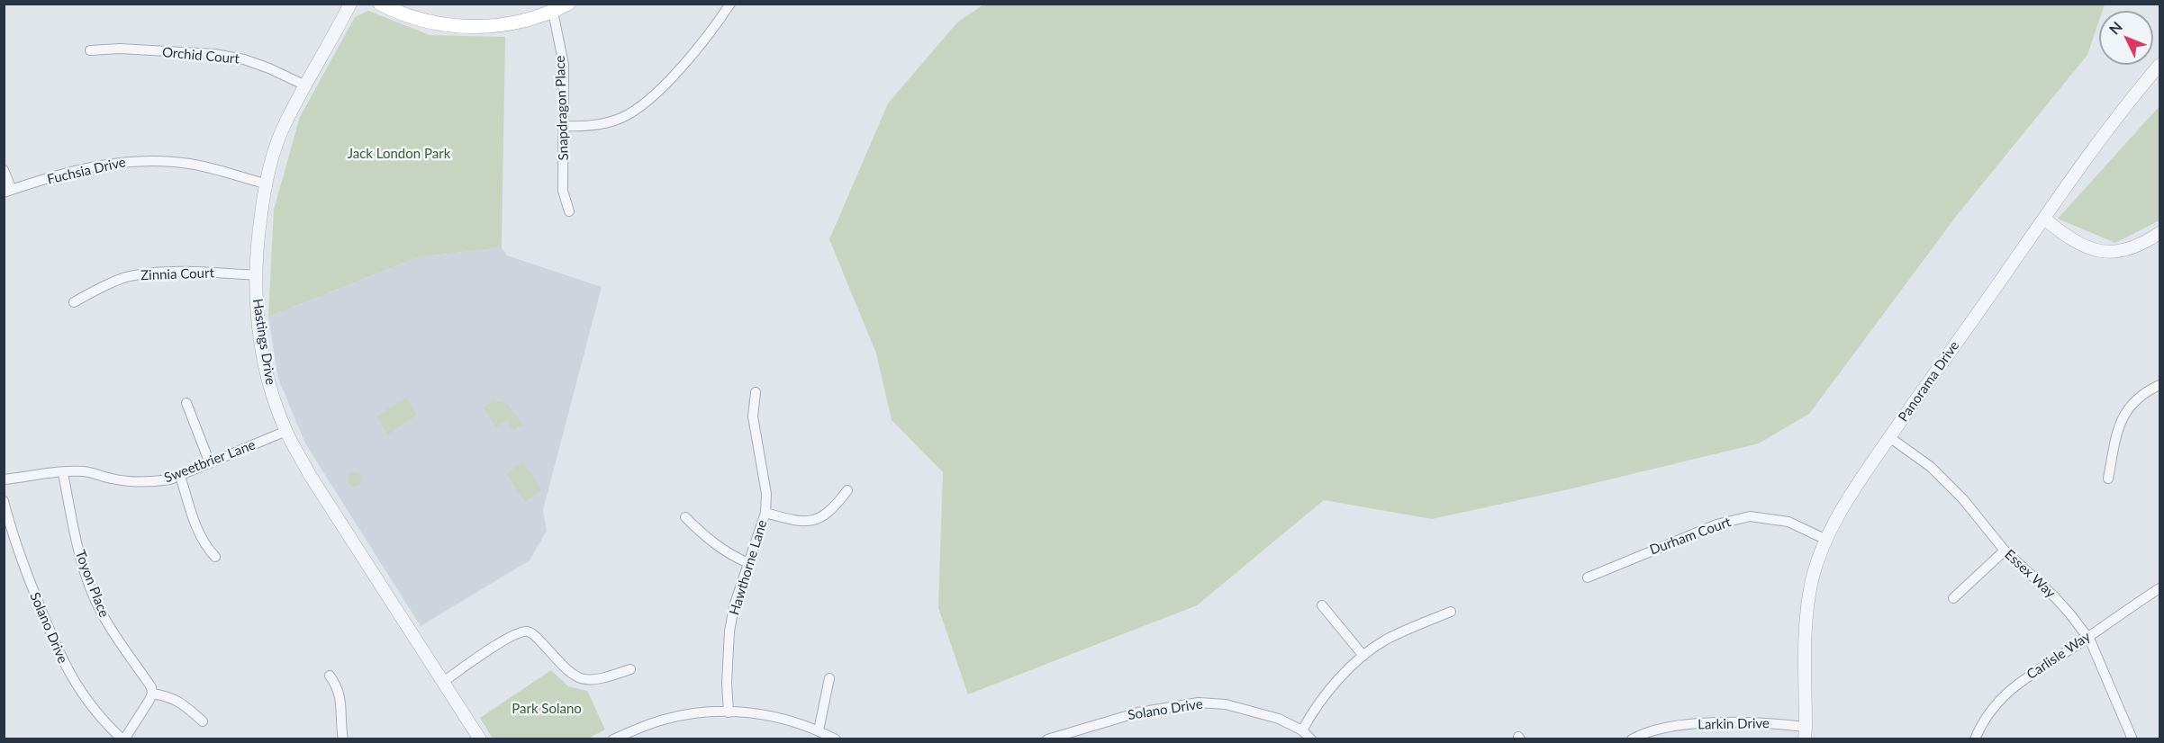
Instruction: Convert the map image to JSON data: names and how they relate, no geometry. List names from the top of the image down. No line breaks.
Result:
{"streets":{"street":["Orchid Court","Snapdragon Place","Fuchsia Drive","Zinnia Court","Hastings Drive","Panorama Drive","Sweetbrier Lane","Durham Court","Hawthorne Lane","Essex Way","Toyon Place","Solano Drive","Carlisle Way","Larkin Drive"]},"crossings":[["Orchid Court","Hastings Drive"],["Fuchsia Drive","Hastings Drive"],["Zinnia Court","Hastings Drive"],["Hastings Drive","Sweetbrier Lane"],["Panorama Drive","Durham Court"],["Panorama Drive","Essex Way"],["Panorama Drive","Larkin Drive"],["Sweetbrier Lane","Toyon Place"],["Essex Way","Carlisle Way"]],"parks":["Jack London Park","Park Solano"],"north":"top left"}
